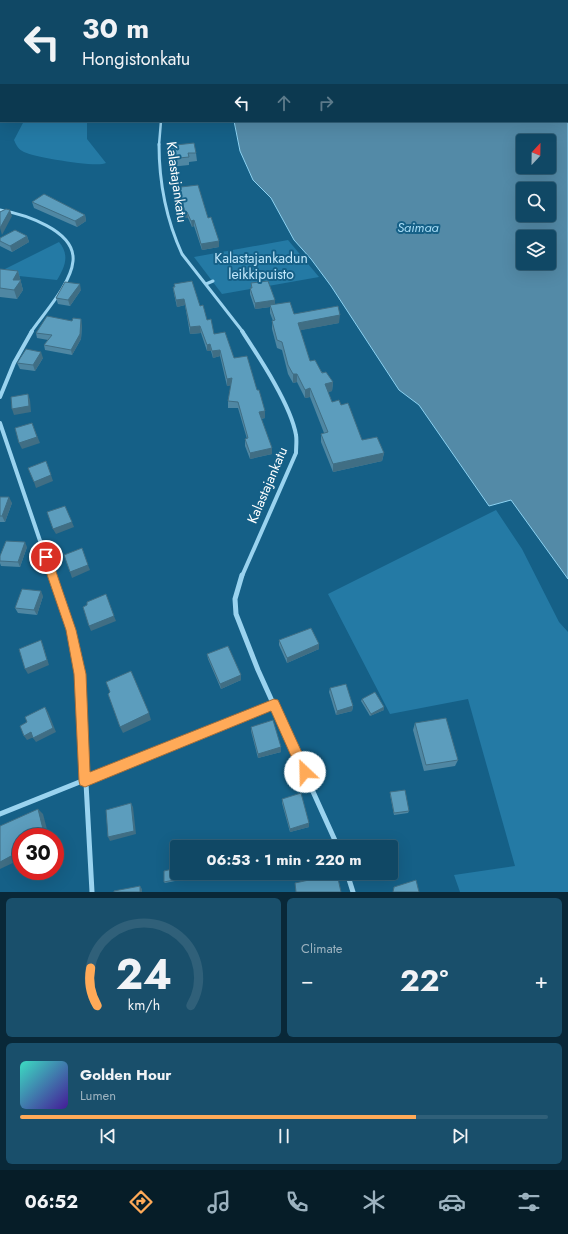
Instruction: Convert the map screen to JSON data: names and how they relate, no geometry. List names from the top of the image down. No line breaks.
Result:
{"streets":{"street":["Kalastajankatu"]},"water":["Saimaa"],"parks":["Kalastajankadun leikkipuisto"],"north":"top","page":{"turn":["30 m","Hongistonkatu"],"limit":"30","trip":"06:53 · 1 min · 220 m","tile":"Climate","heat":["−","22°","+"],"song":["Golden Hour","Lumen"],"tabs":"06:52","gauge":["24","km/h"]}}
